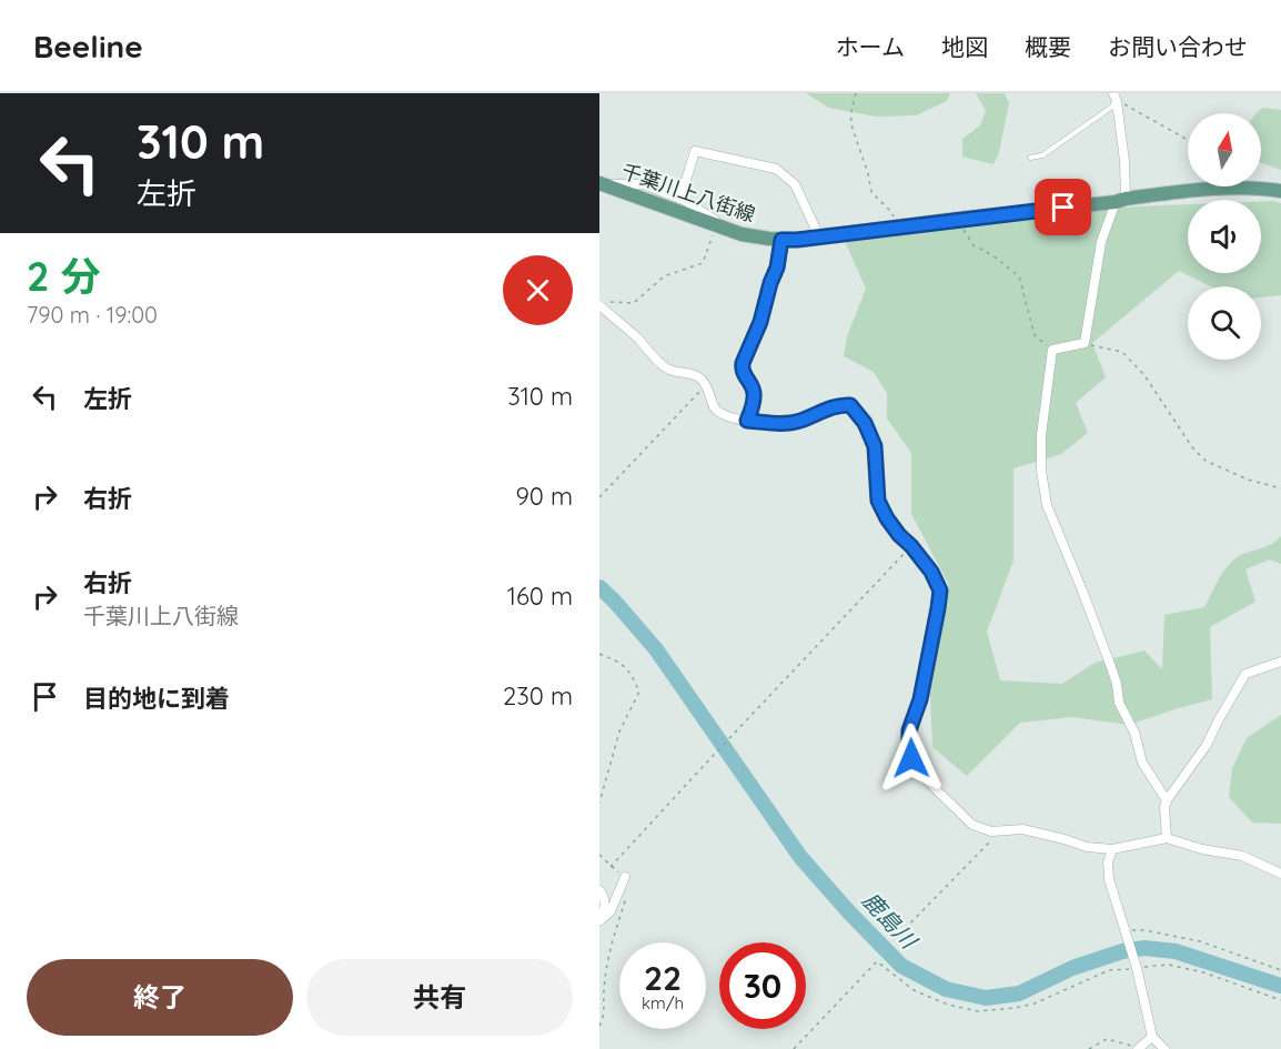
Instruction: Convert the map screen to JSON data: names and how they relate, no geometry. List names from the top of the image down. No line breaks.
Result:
{"streets":{"main road":["千葉川上八街線"]},"water":["鹿島川"],"north":"top","page":{"header":"Beeline","nav":["ホーム","地図","概要","お問い合わせ"],"turn":["310 m","左折"],"heading":["2 分","790 m · 19:00"],"list":[{"name":"左折","value":"310 m"},{"name":"右折","value":"90 m"},{"name":"右折","note":"千葉川上八街線","value":"160 m"},{"name":"目的地に到着","value":"230 m"}],"speed":"22 km/h","limit":"30","buttons":["終了","共有"]}}
